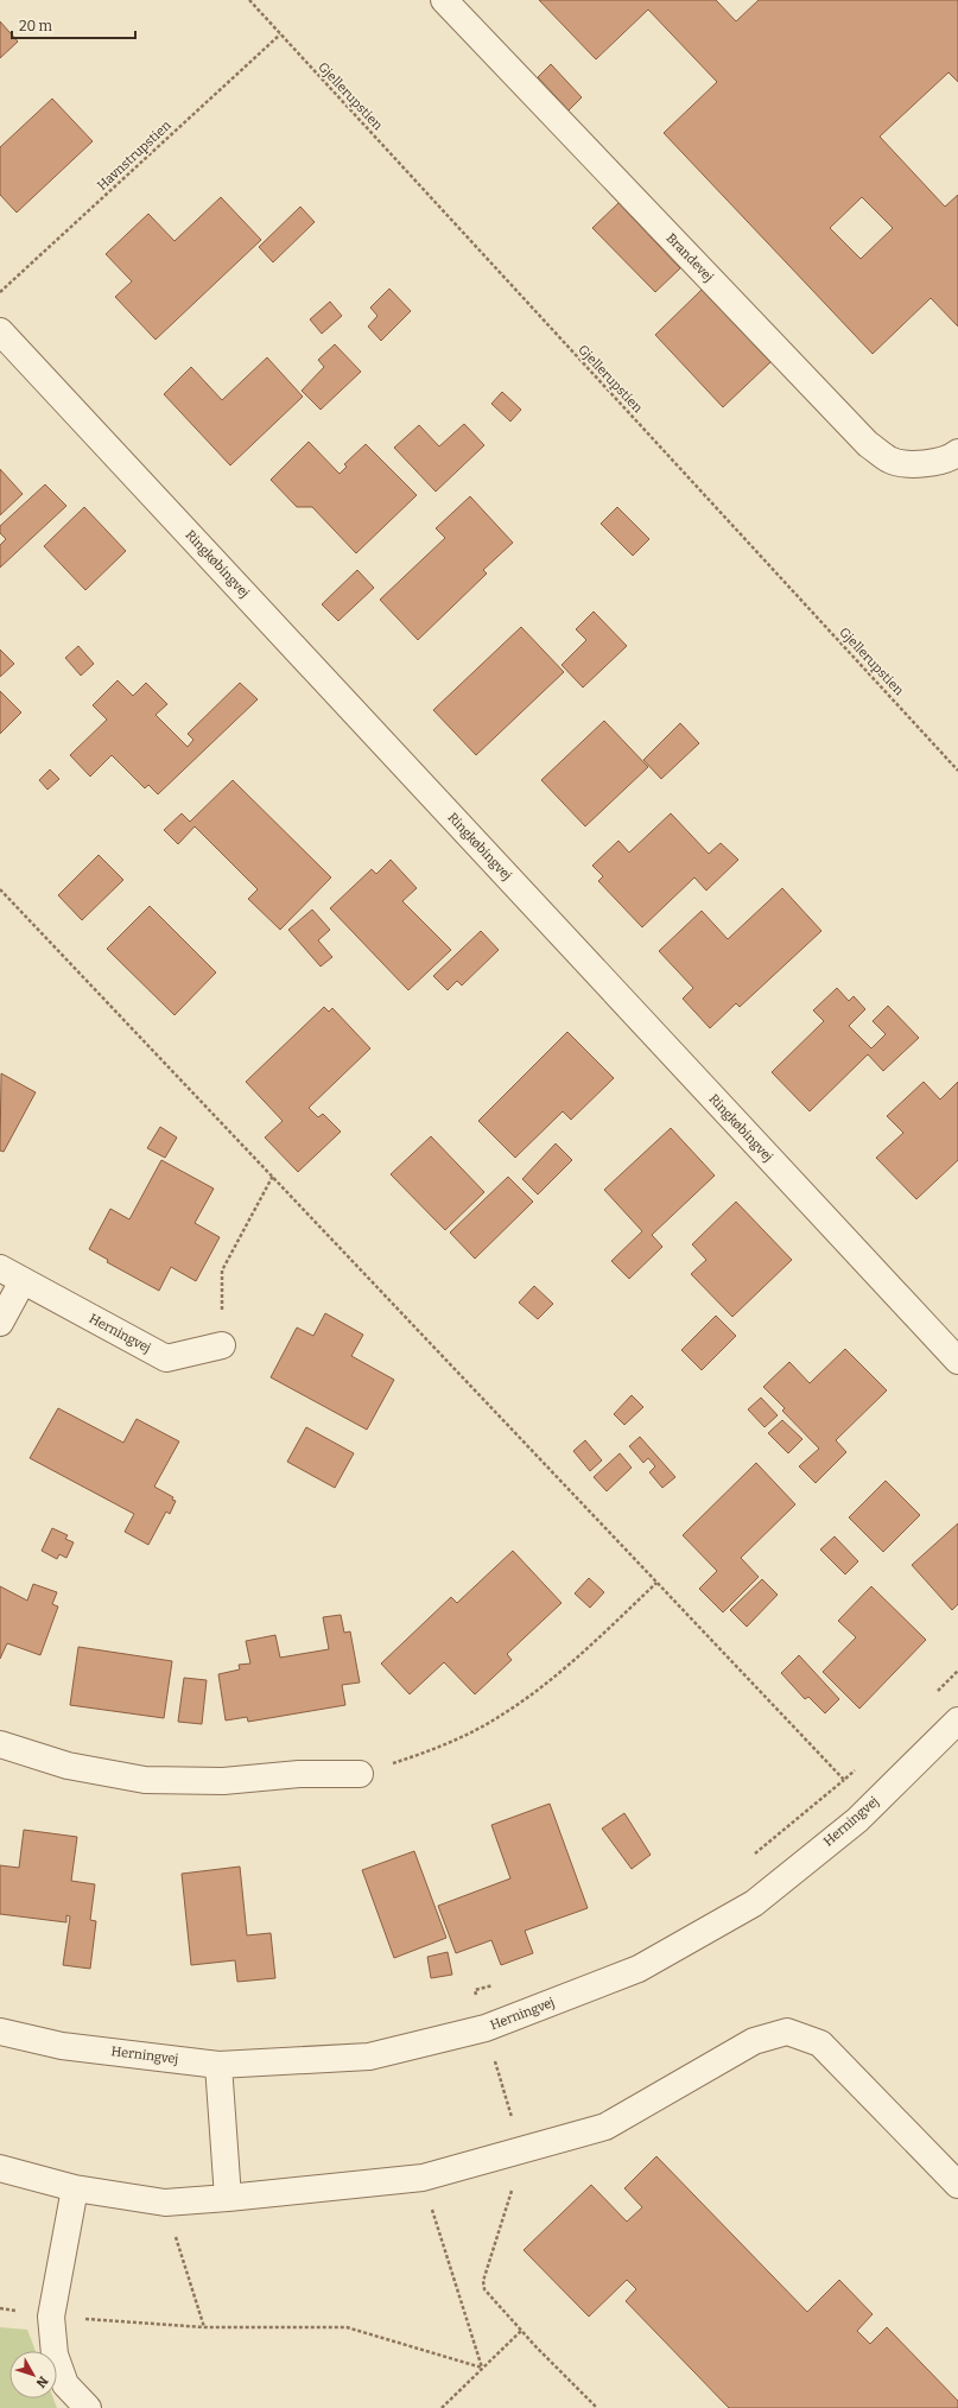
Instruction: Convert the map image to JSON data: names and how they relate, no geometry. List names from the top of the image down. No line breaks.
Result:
{"streets":{"street":["Brandevej","Ringkøbingvej","Herningvej"],"path":["Gjellerupstien","Havnstrupstien"]},"crossings":[["Gjellerupstien","Havnstrupstien"]],"scale_bar":"20 m","north":"bottom right"}
